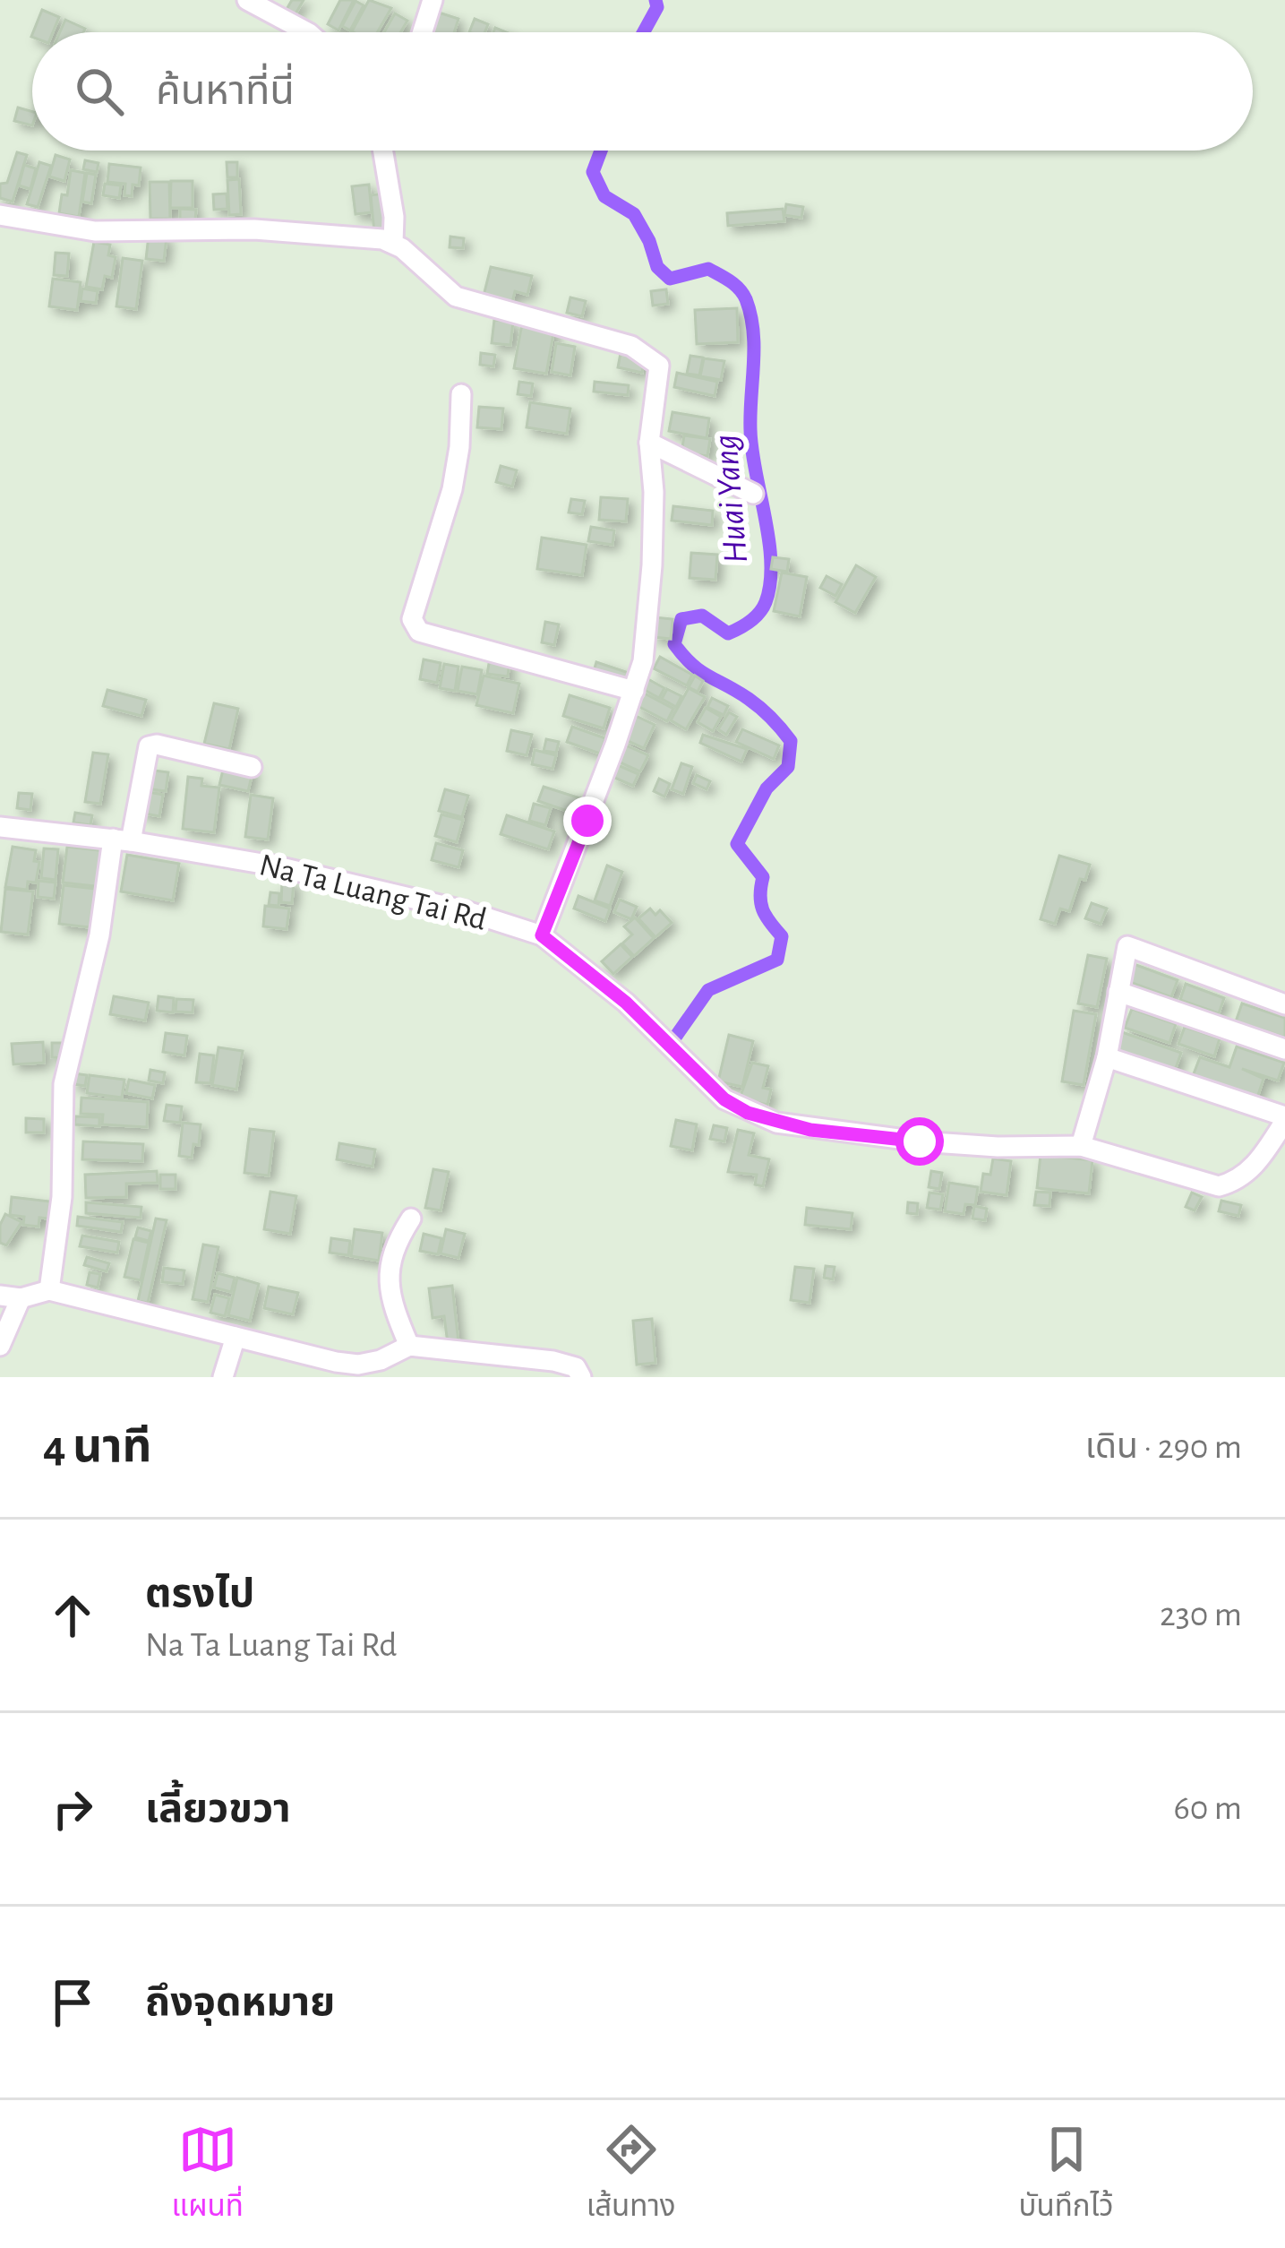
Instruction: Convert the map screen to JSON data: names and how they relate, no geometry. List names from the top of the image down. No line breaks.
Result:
{"streets":{"street":["Na Ta Luang Tai Rd"]},"water":["Huai Yang"],"page":{"search":"ค้นหาที่นี่","heading":["4 นาที","เดิน · 290 m"],"list":[["ตรงไป","Na Ta Luang Tai Rd","230 m"],["เลี้ยวขวา","60 m"],"ถึงจุดหมาย"],"nav":["แผนที่","เส้นทาง","บันทึกไว้"]}}
